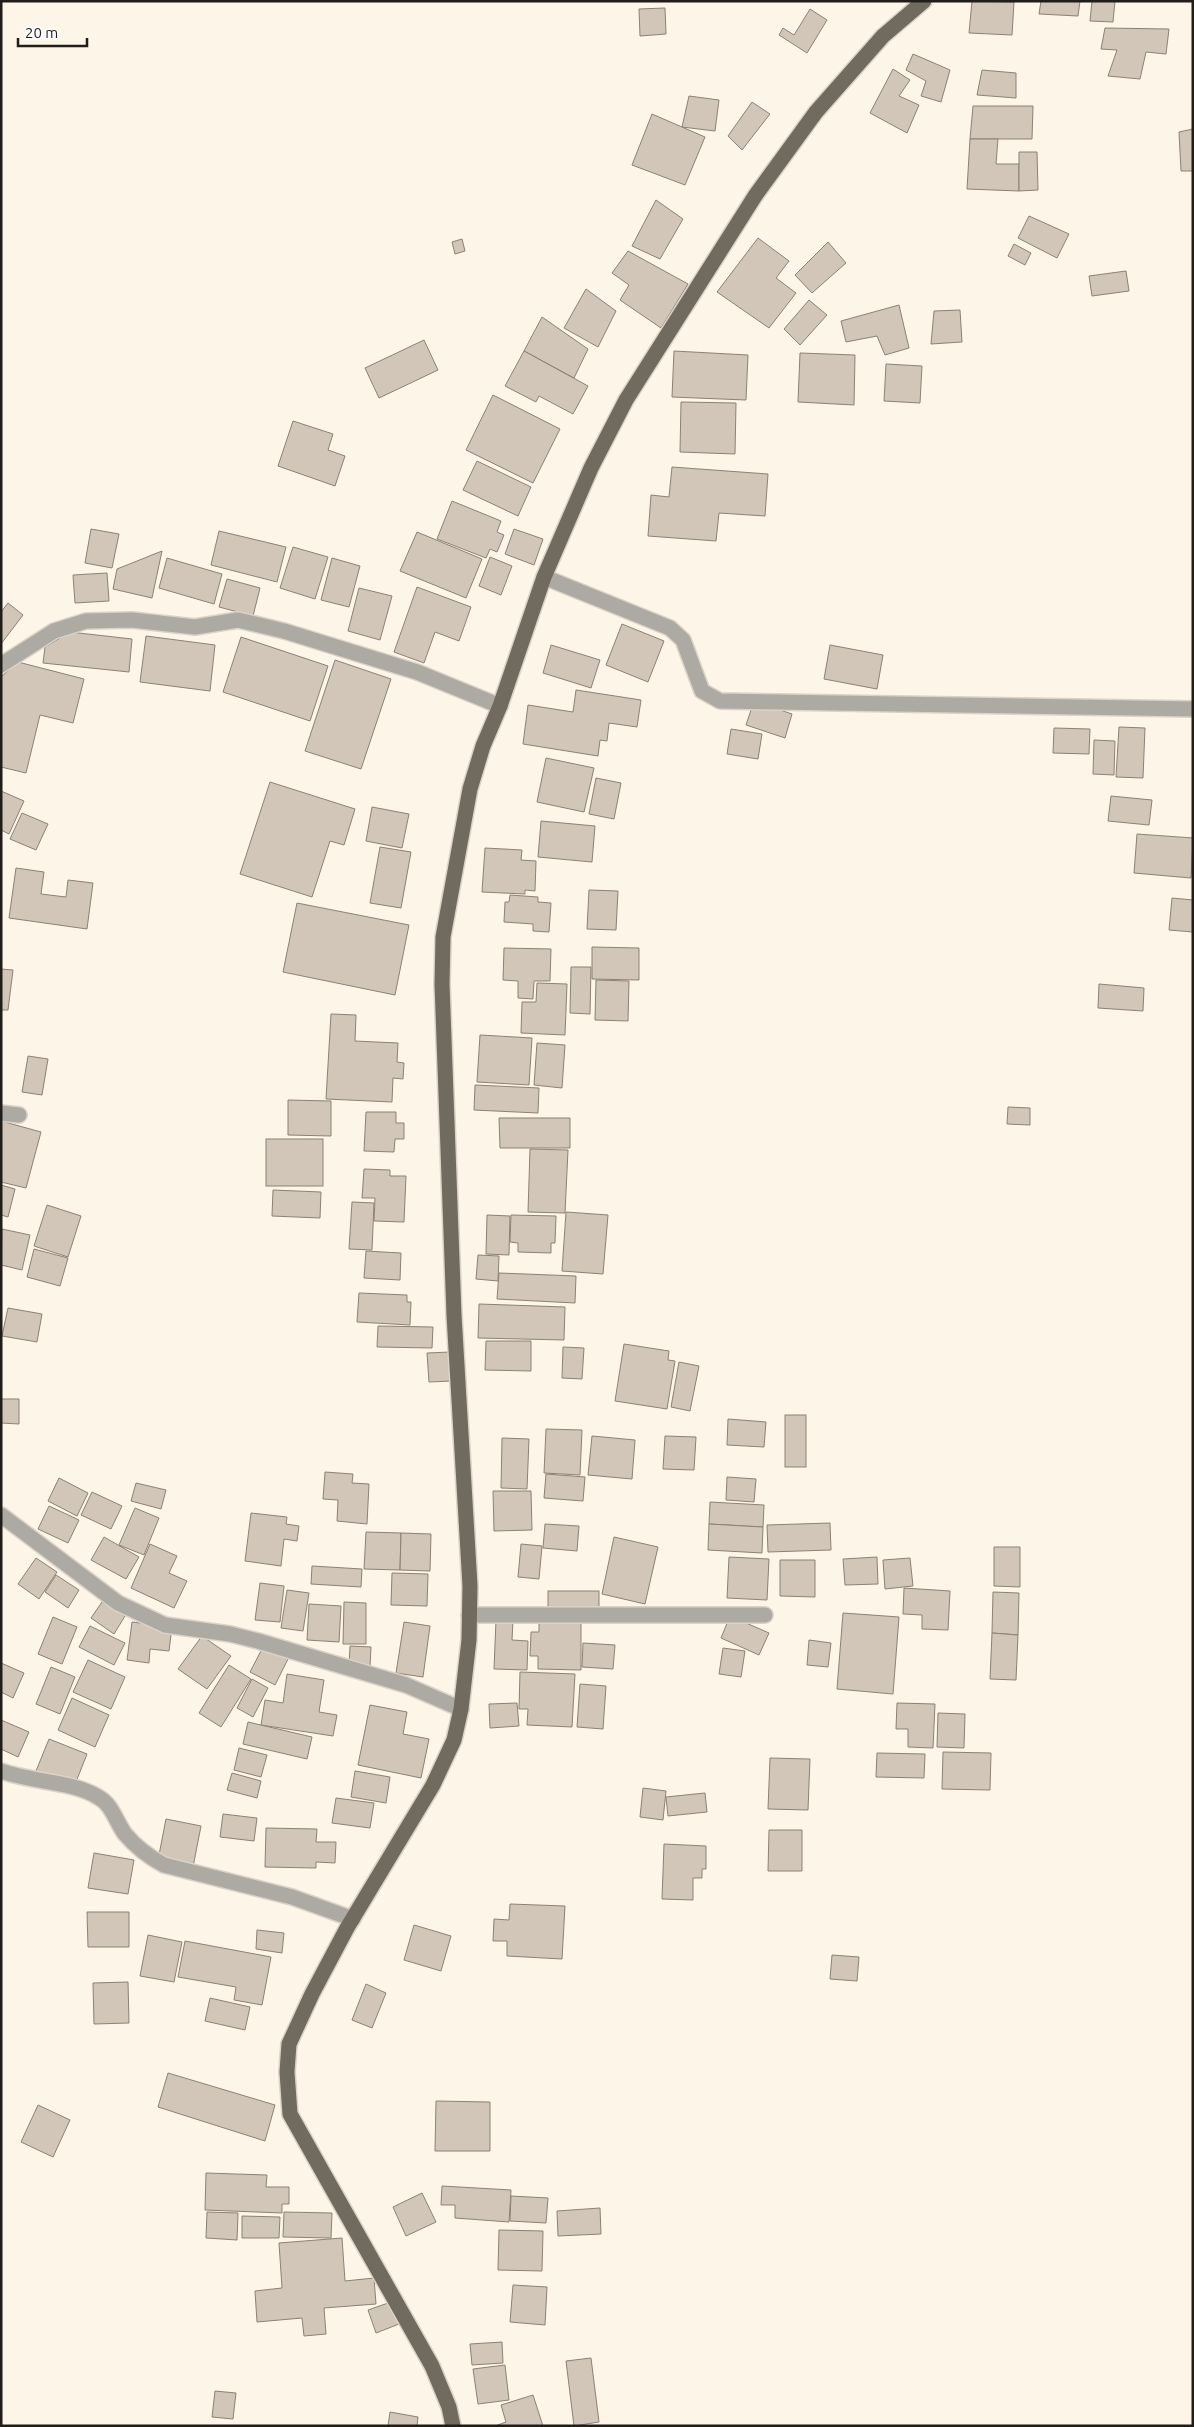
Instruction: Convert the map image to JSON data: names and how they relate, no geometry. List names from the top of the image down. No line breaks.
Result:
{"scale_bar":"20 m"}
